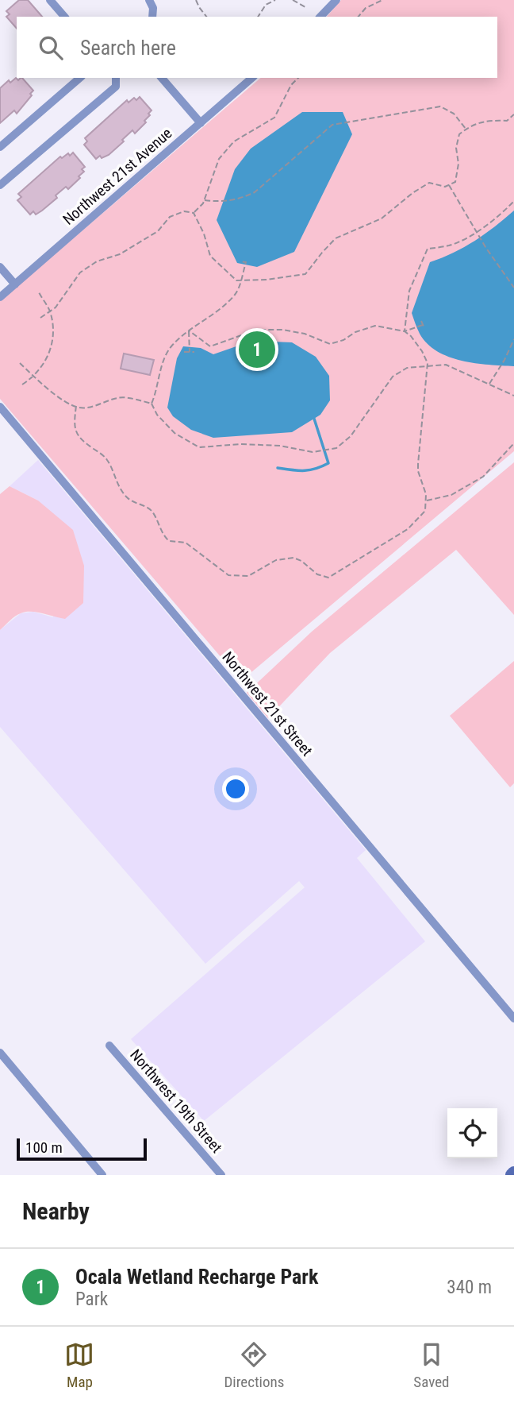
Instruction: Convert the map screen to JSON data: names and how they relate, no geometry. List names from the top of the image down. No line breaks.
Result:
{"streets":{"street":["Northwest 21st Avenue","Northwest 21st Street","Northwest 19th Street"]},"scale_bar":"100 m","page":{"search":"Search here","pins":"1","scale":"100 m","heading":"Nearby","list":[{"mark":"1","name":"Ocala Wetland Recharge Park","note":"Park","value":"340 m"}],"nav":["Map","Directions","Saved"]}}
